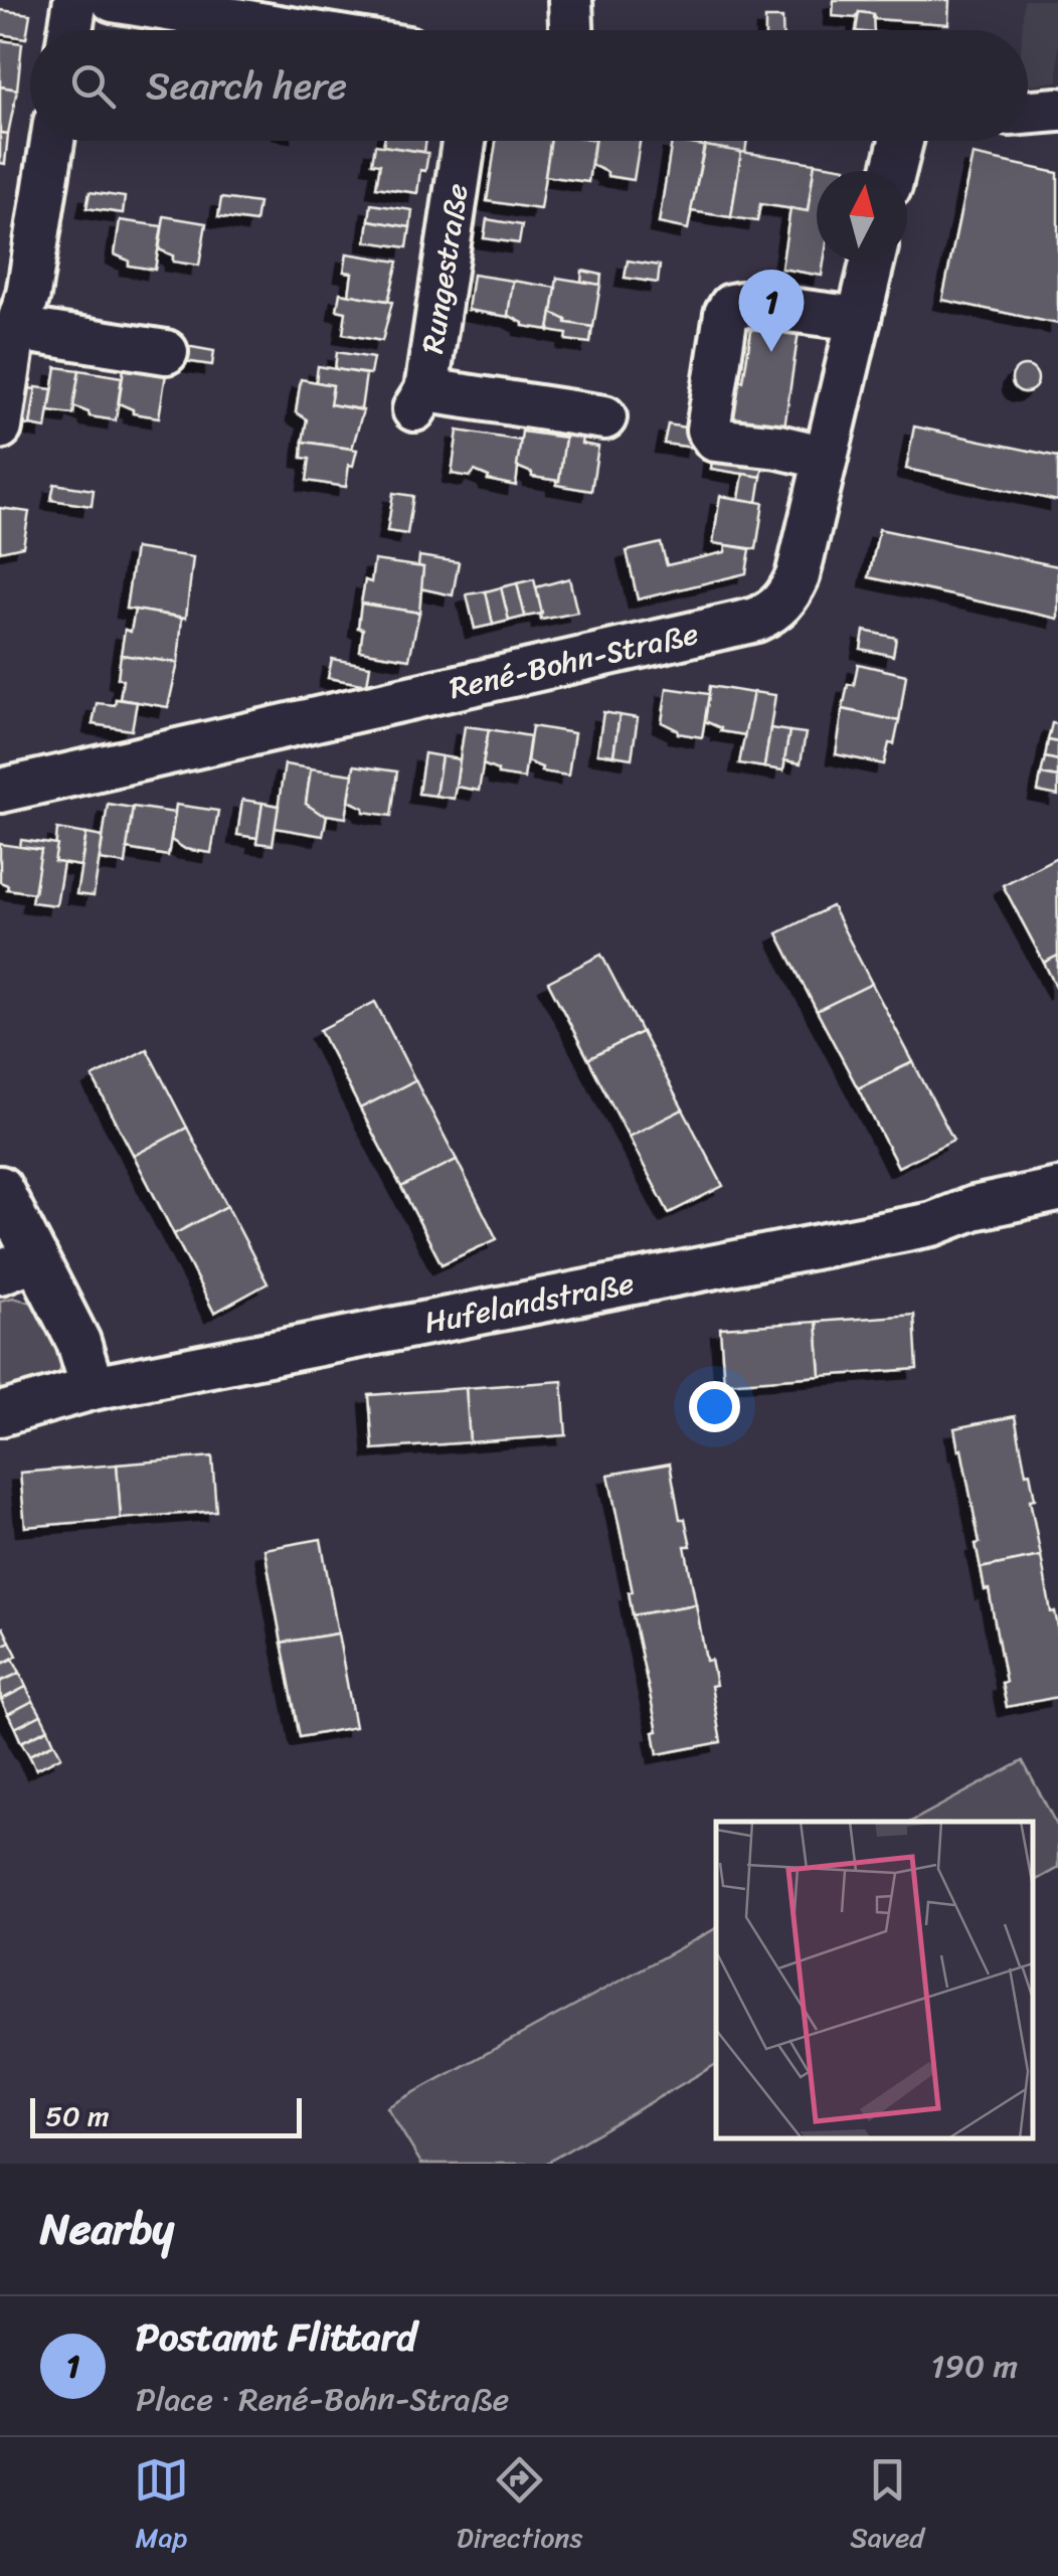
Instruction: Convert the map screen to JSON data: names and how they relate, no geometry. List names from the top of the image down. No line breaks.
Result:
{"streets":{"street":["Rungestraße","René-Bohn-Straße","Hufelandstraße"]},"scale_bar":"50 m","north":"top","page":{"search":"Search here","pins":"1","scale":"50 m","heading":"Nearby","list":[{"mark":"1","name":"Postamt Flittard","note":"Place · René-Bohn-Straße","value":"190 m"}],"nav":["Map","Directions","Saved"]}}
